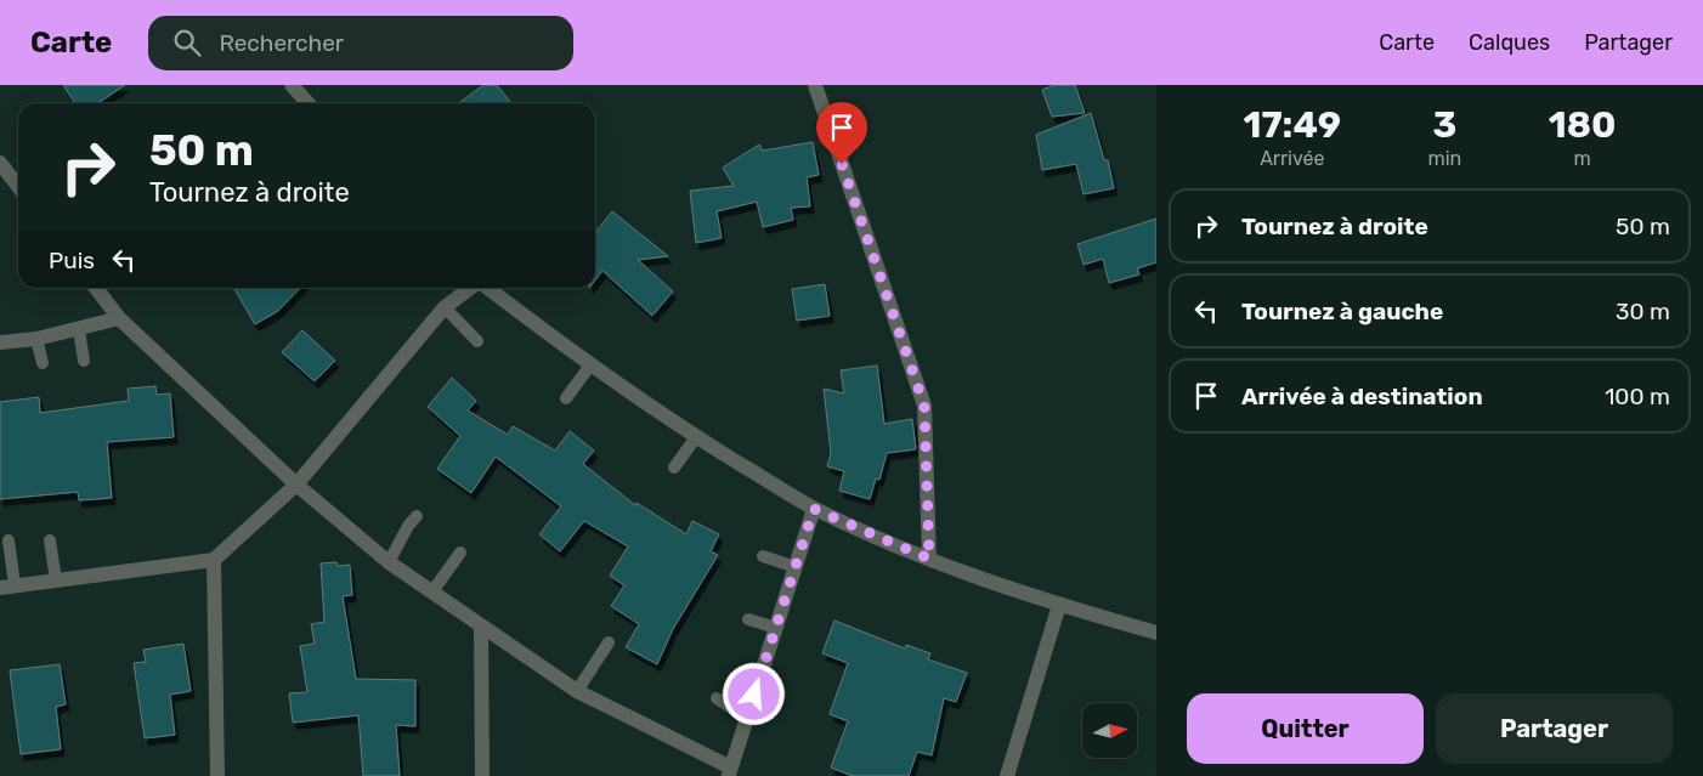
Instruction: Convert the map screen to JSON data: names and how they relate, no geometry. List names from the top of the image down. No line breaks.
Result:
{"north":"right","page":{"header":"Carte","search":"Rechercher","nav":["Carte","Calques","Partager"],"eta":["17:49","Arrivée","3","min","180","m"],"turn":["50 m","Tournez à droite"],"list":[{"name":"Tournez à droite","value":"50 m"},{"name":"Tournez à gauche","value":"30 m"},{"name":"Arrivée à destination","value":"100 m"}],"then":"Puis","buttons":["Quitter","Partager"]}}
